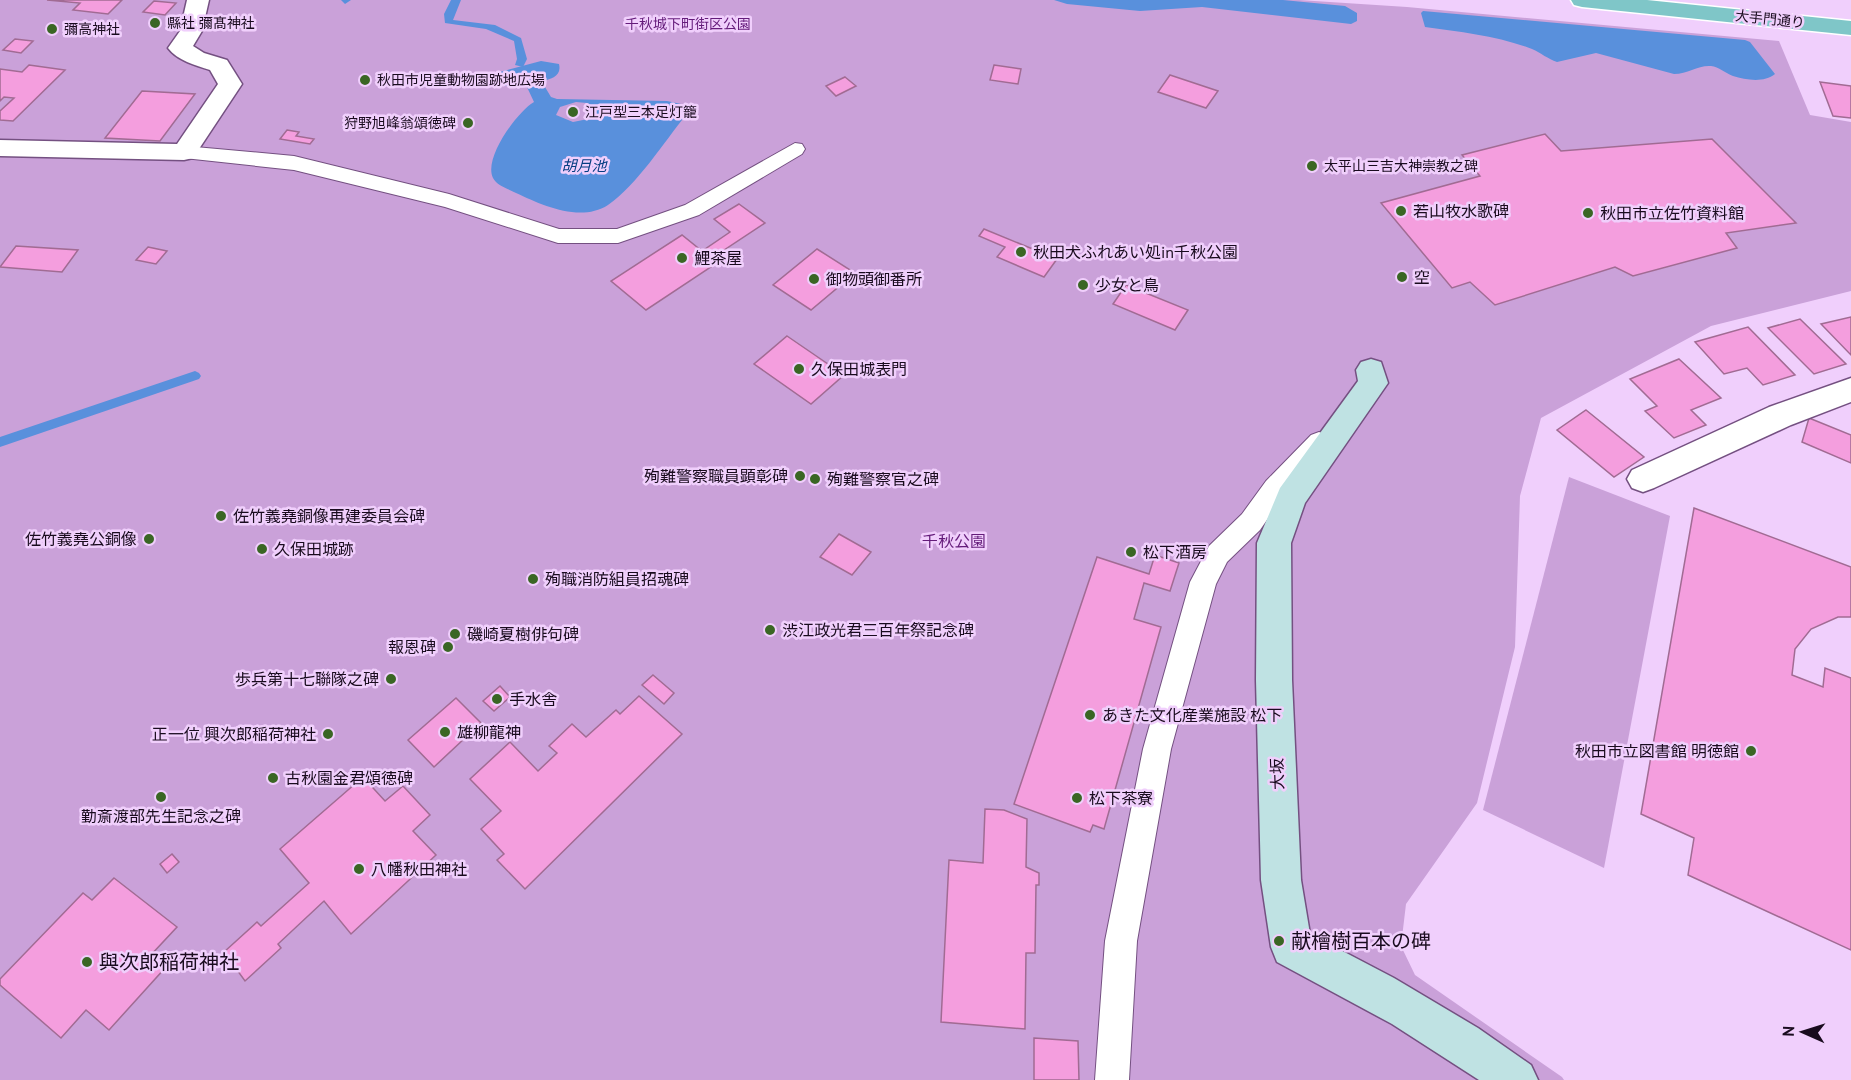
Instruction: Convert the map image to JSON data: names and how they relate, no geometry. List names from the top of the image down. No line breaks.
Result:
{"streets":{"main road":["大手門通り"],"street":["大坂"]},"water":["胡月池"],"parks":["千秋城下町街区公園","千秋公園"],"places":["縣社 彌髙神社","彌高神社","秋田市児童動物園跡地広場","江戸型三本足灯籠","狩野旭峰翁頌徳碑","太平山三吉大神崇教之碑","若山牧水歌碑","秋田市立佐竹資料館","秋田犬ふれあい処in千秋公園","鯉茶屋","空","御物頭御番所","少女と鳥","久保田城表門","殉難警察職員顕彰碑","殉難警察官之碑","佐竹義堯銅像再建委員会碑","佐竹義堯公銅像","久保田城跡","松下酒房","殉職消防組員招魂碑","渋江政光君三百年祭記念碑","磯崎夏樹俳句碑","報恩碑","歩兵第十七聯隊之碑","手水舎","あきた文化産業施設 松下","雄柳龍神","正一位 興次郎稲荷神社","秋田市立図書館 明徳館","古秋園金君頌徳碑","勤斎渡部先生記念之碑","松下茶寮","八幡秋田神社","献檜樹百本の碑","與次郎稲荷神社"],"north":"left"}
